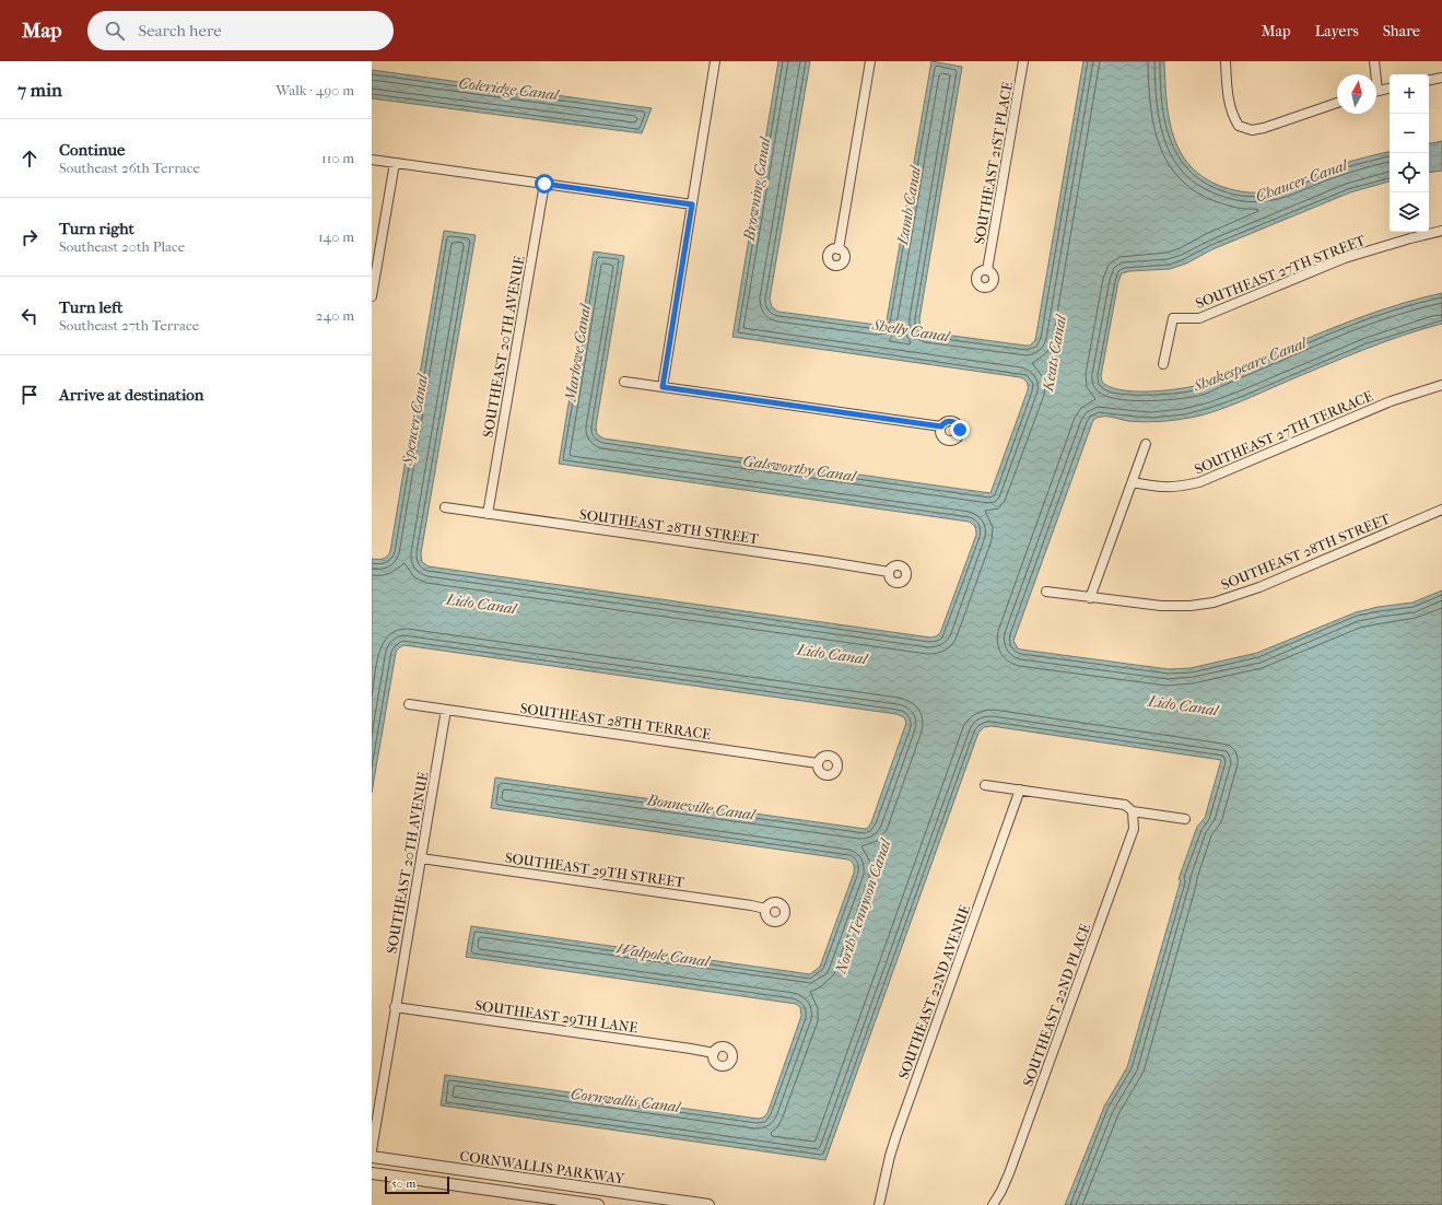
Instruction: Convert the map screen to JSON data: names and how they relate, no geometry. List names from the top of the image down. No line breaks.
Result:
{"streets":{"street":["SOUTHEAST 21ST PLACE","SOUTHEAST 27TH STREET","SOUTHEAST 20TH AVENUE","SOUTHEAST 27TH TERRACE","SOUTHEAST 28TH STREET","SOUTHEAST 28TH TERRACE","SOUTHEAST 29TH STREET","SOUTHEAST 22ND AVENUE","SOUTHEAST 22ND PLACE","SOUTHEAST 29TH LANE","CORNWALLIS PARKWAY"]},"crossings":[["SOUTHEAST 20TH AVENUE","SOUTHEAST 28TH STREET"],["SOUTHEAST 20TH AVENUE","SOUTHEAST 28TH TERRACE"],["SOUTHEAST 20TH AVENUE","SOUTHEAST 29TH STREET"],["SOUTHEAST 20TH AVENUE","SOUTHEAST 29TH LANE"]],"water":["Coleridge Canal","Chaucer Canal","Browning Canal","Lamb Canal","Shelly Canal","Marlowe Canal","Keats Canal","Shakespeare Canal","Spencer Canal","Galsworthy Canal","Lido Canal","Bonneville Canal","North Tennyson Canal","Walpole Canal","Cornwallis Canal"],"scale_bar":"50 m","north":"top","page":{"header":"Map","search":"Search here","nav":["Map","Layers","Share"],"heading":["7 min","Walk · 490 m"],"map_buttons":["+","−"],"list":[["Continue","Southeast 26th Terrace","110 m"],["Turn right","Southeast 20th Place","140 m"],["Turn left","Southeast 27th Terrace","240 m"],"Arrive at destination"],"scale":"50 m"}}
